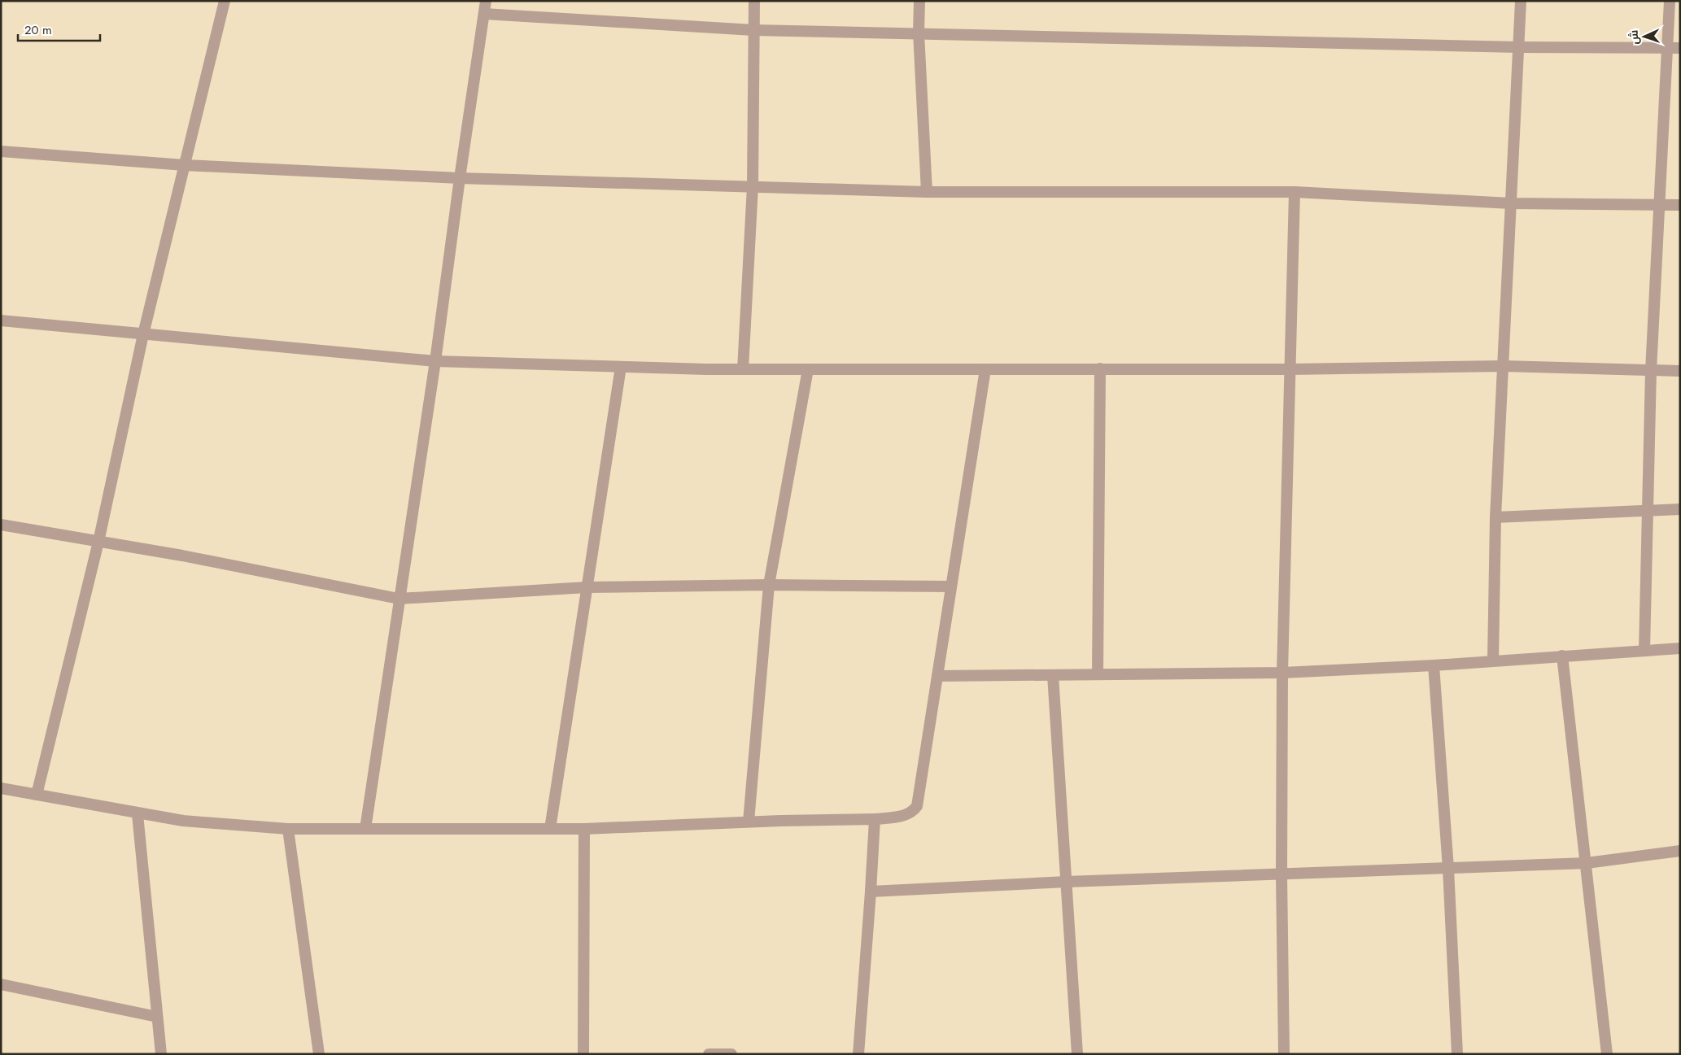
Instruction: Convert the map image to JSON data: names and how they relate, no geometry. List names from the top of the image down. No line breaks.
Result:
{"scale_bar":"20 m","north":"left"}
